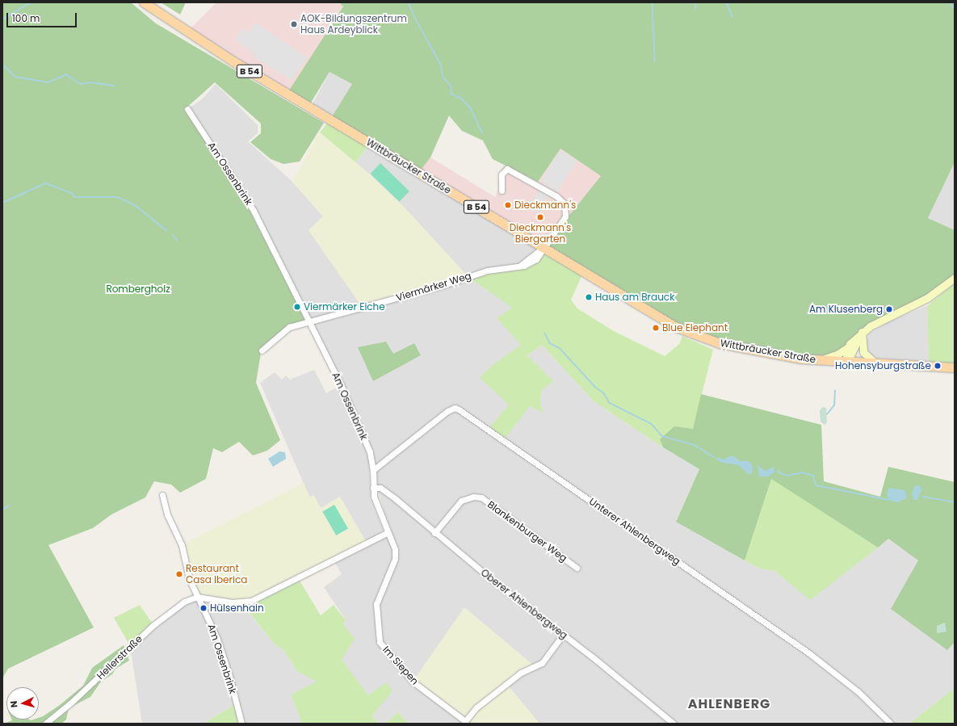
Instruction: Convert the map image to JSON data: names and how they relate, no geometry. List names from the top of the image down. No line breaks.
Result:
{"streets":{"main road":["B 54","Wittbräucker Straße"],"street":["Am Ossenbrink","Viermärker Weg","Blankenburger Weg","Unterer Ahlenbergweg","Oberer Ahlenbergweg","Hellerstraße","Im Siepen"]},"crossings":[["B 54","Wittbräucker Straße"],["Wittbräucker Straße","Viermärker Weg"],["Am Ossenbrink","Viermärker Weg"],["Am Ossenbrink","Unterer Ahlenbergweg"],["Am Ossenbrink","Oberer Ahlenbergweg"],["Am Ossenbrink","Hellerstraße"],["Am Ossenbrink","Im Siepen"],["Blankenburger Weg","Oberer Ahlenbergweg"]],"districts":["AHLENBERG"],"parks":["Rombergholz"],"places":["AOK-Bildungszentrum Haus Ardeyblick","Dieckmann's","Dieckmann's Biergarten","Haus am Brauck","Viermärker Eiche","Am Klusenberg","Blue Elephant","Hohensyburgstraße","Restaurant Casa Iberica","Hülsenhain"],"scale_bar":"100 m","north":"left"}
